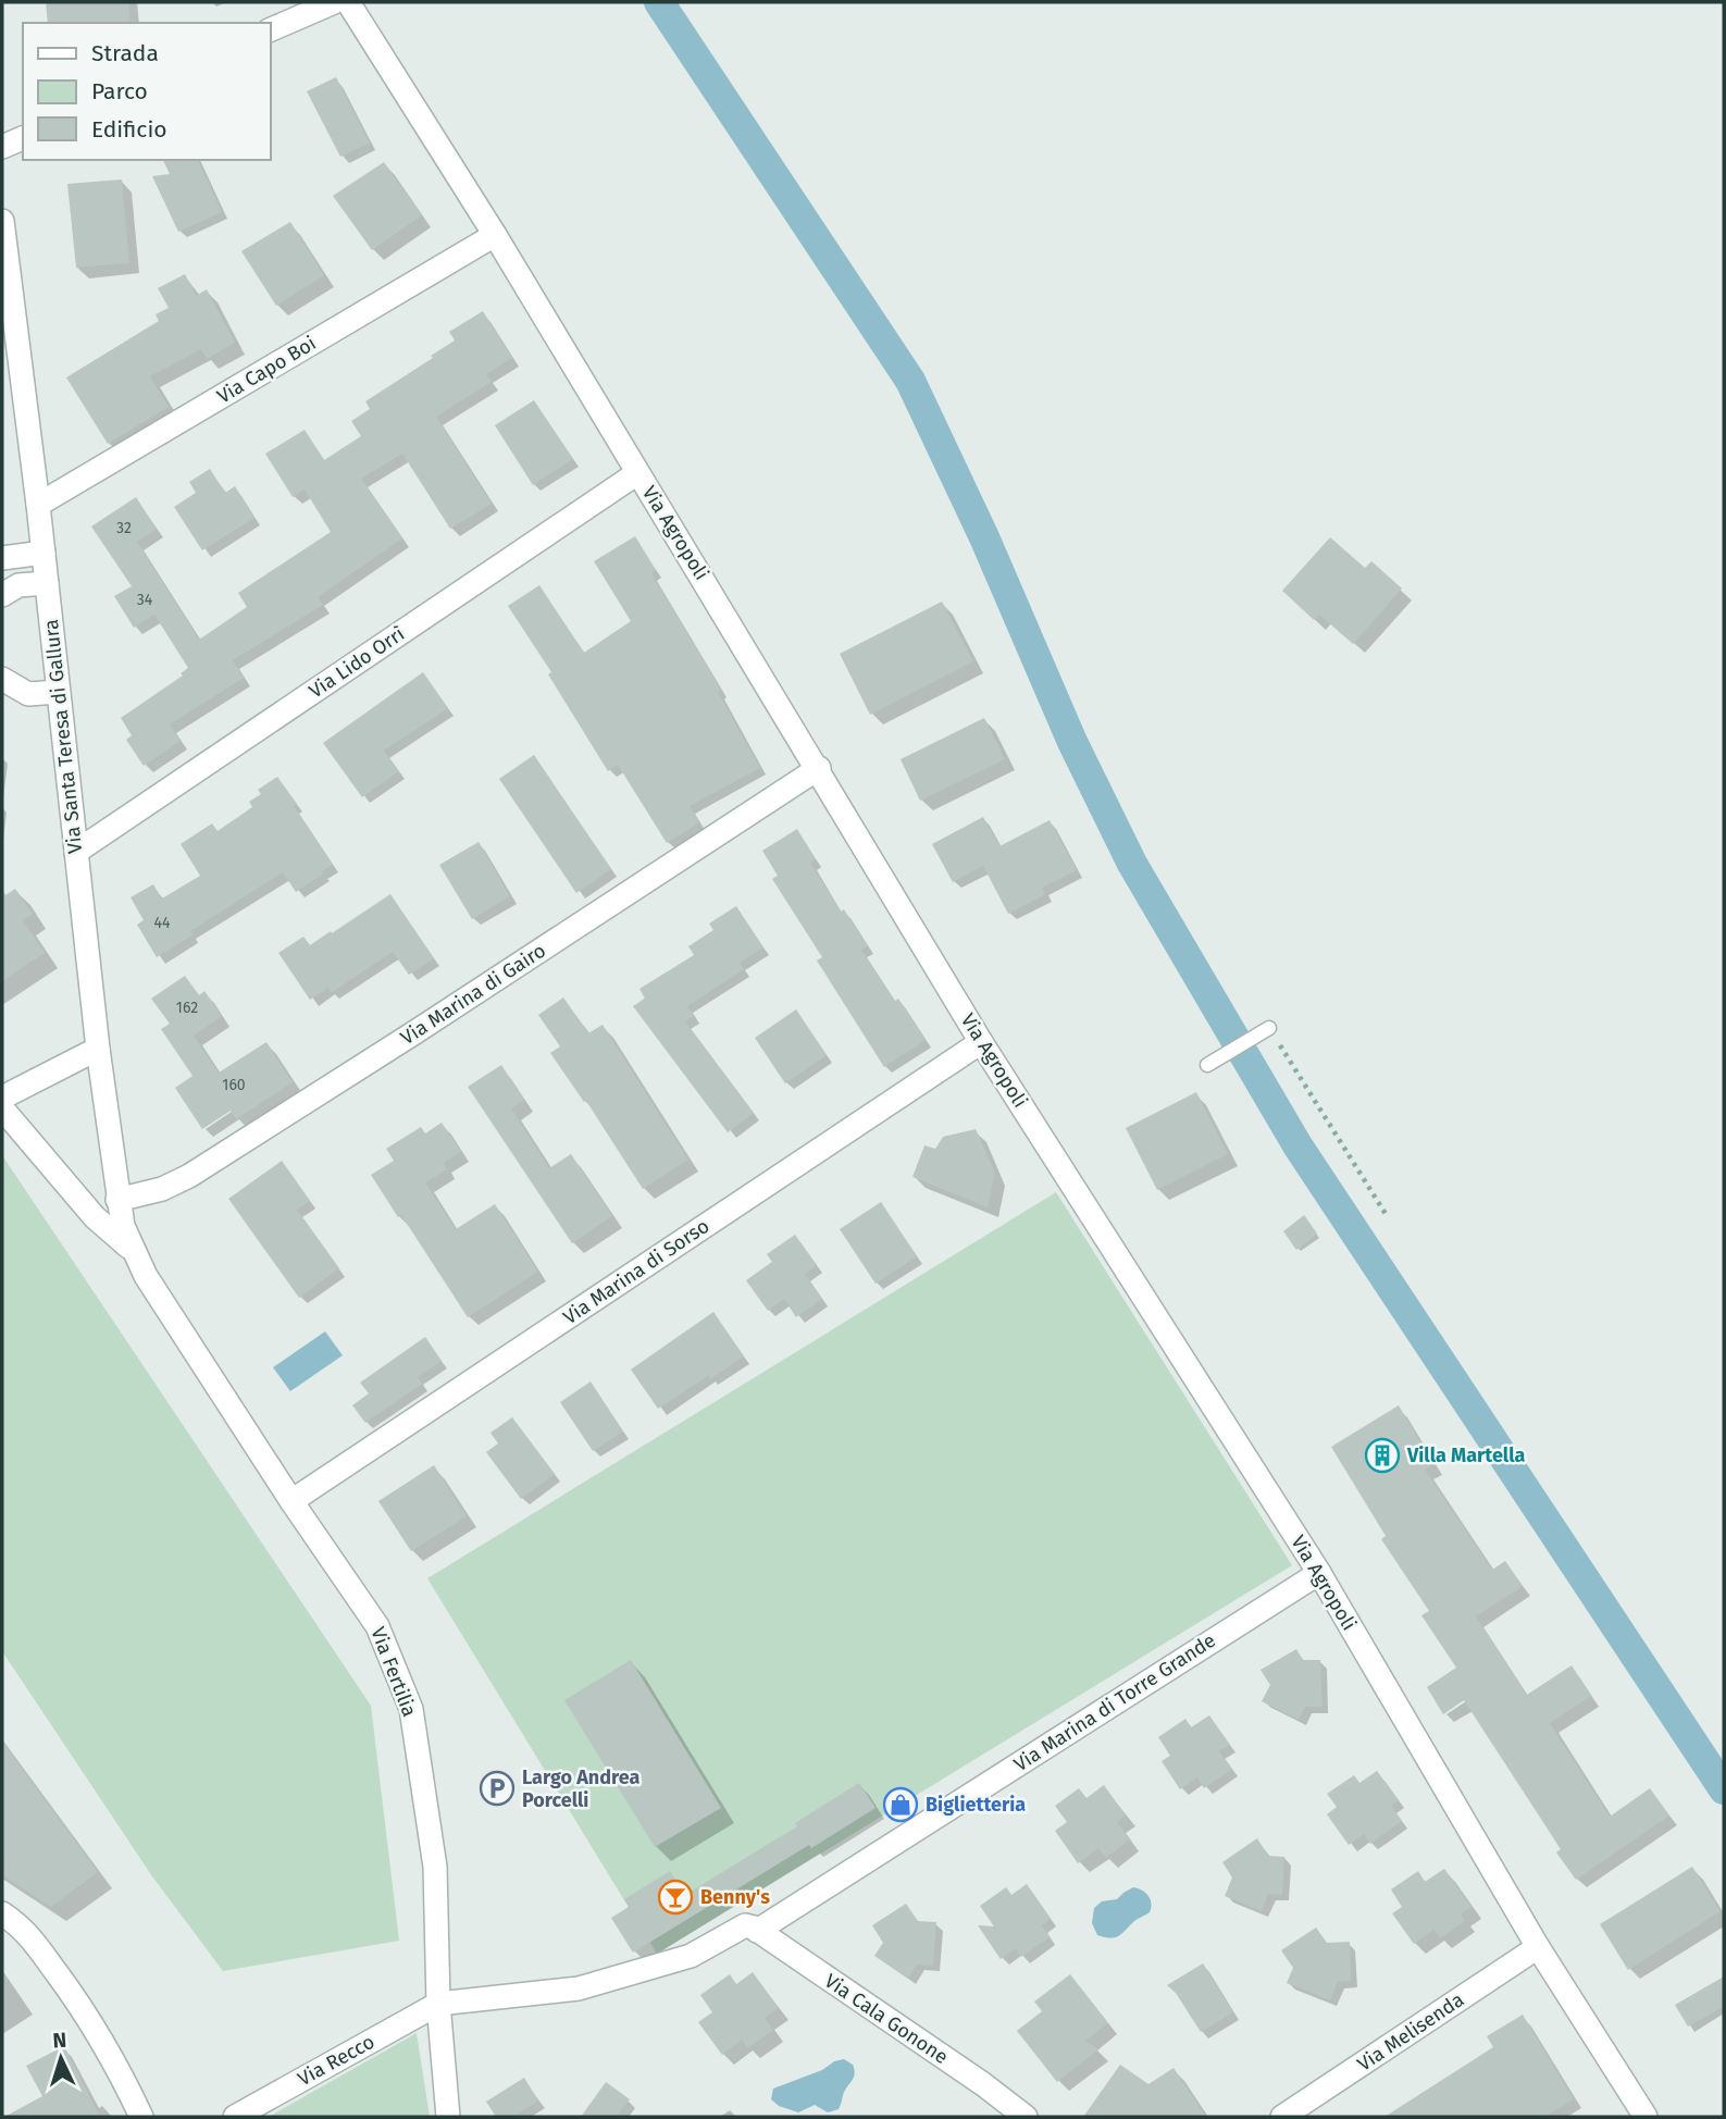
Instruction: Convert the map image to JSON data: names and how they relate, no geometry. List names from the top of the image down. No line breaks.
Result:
{"streets":{"street":["Via Capo Boi","Via Agropoli","Via Lido Orrì","Via Santa Teresa di Gallura","Via Marina di Gairo","Via Marina di Sorso","Via Fertilia","Via Marina di Torre Grande","Via Cala Gonone","Via Melisenda","Via Recco"]},"crossings":[["Via Capo Boi","Via Agropoli"],["Via Capo Boi","Via Santa Teresa di Gallura"],["Via Agropoli","Via Lido Orrì"],["Via Agropoli","Via Marina di Gairo"],["Via Agropoli","Via Marina di Sorso"],["Via Agropoli","Via Marina di Torre Grande"],["Via Agropoli","Via Melisenda"],["Via Lido Orrì","Via Santa Teresa di Gallura"],["Via Santa Teresa di Gallura","Via Marina di Gairo"],["Via Santa Teresa di Gallura","Via Fertilia"],["Via Marina di Sorso","Via Fertilia"],["Via Fertilia","Via Marina di Torre Grande"],["Via Fertilia","Via Recco"],["Via Marina di Torre Grande","Via Cala Gonone"],["Via Marina di Torre Grande","Via Recco"]],"places":{"building":["Villa Martella"],"parking":["Largo Andrea Porcelli"],"shop":["Biglietteria"],"bar":["Benny's"]},"house_numbers":["32","34","44","162","160"],"legend":["Strada","Parco","Edificio"],"north":"top"}
